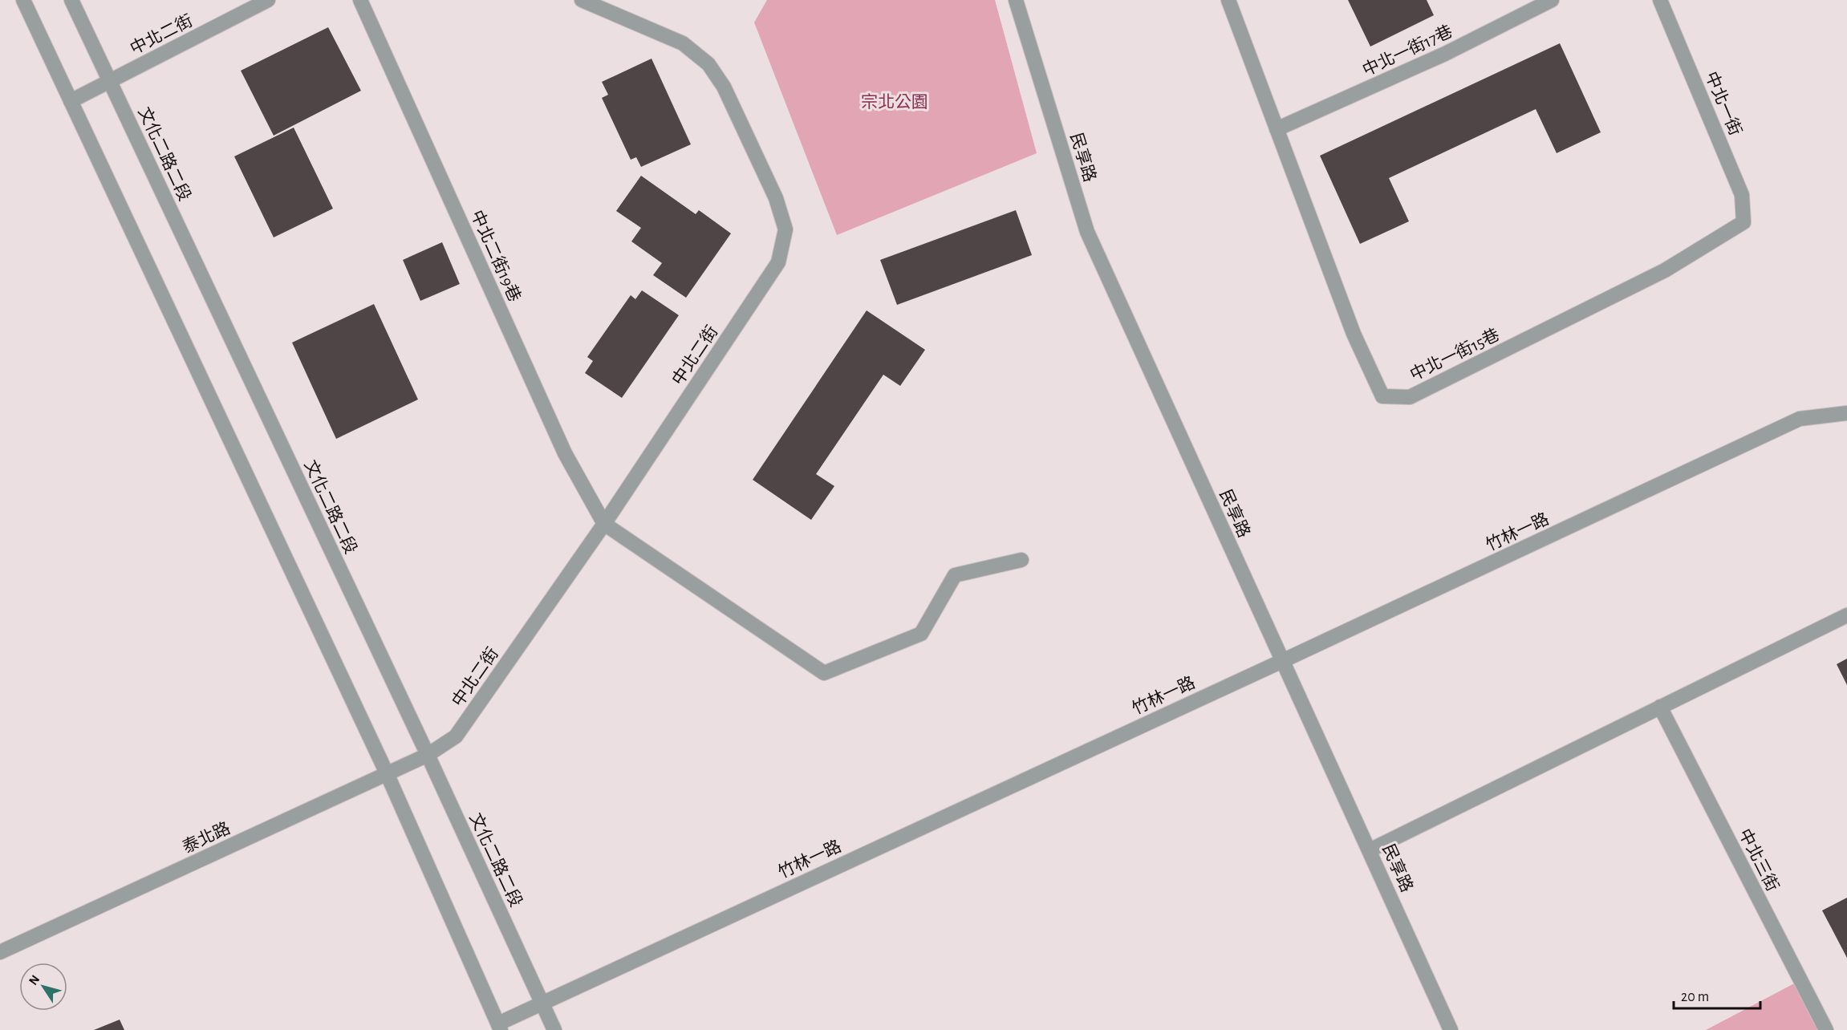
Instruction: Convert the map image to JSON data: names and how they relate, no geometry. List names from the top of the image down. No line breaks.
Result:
{"streets":{"street":["中北二街","中北一街17巷","中北一街","文化二路二段","民享路","中北二街19巷","中北一街15巷","竹林一路","泰北路","中北三街"]},"crossings":[["中北二街","文化二路二段"],["中北二街","中北二街19巷"],["中北二街","泰北路"],["中北一街17巷","中北一街15巷"],["中北一街","中北一街15巷"],["文化二路二段","竹林一路"],["文化二路二段","泰北路"],["民享路","竹林一路"]],"parks":["宗北公園"],"scale_bar":"20 m","north":"top left"}
